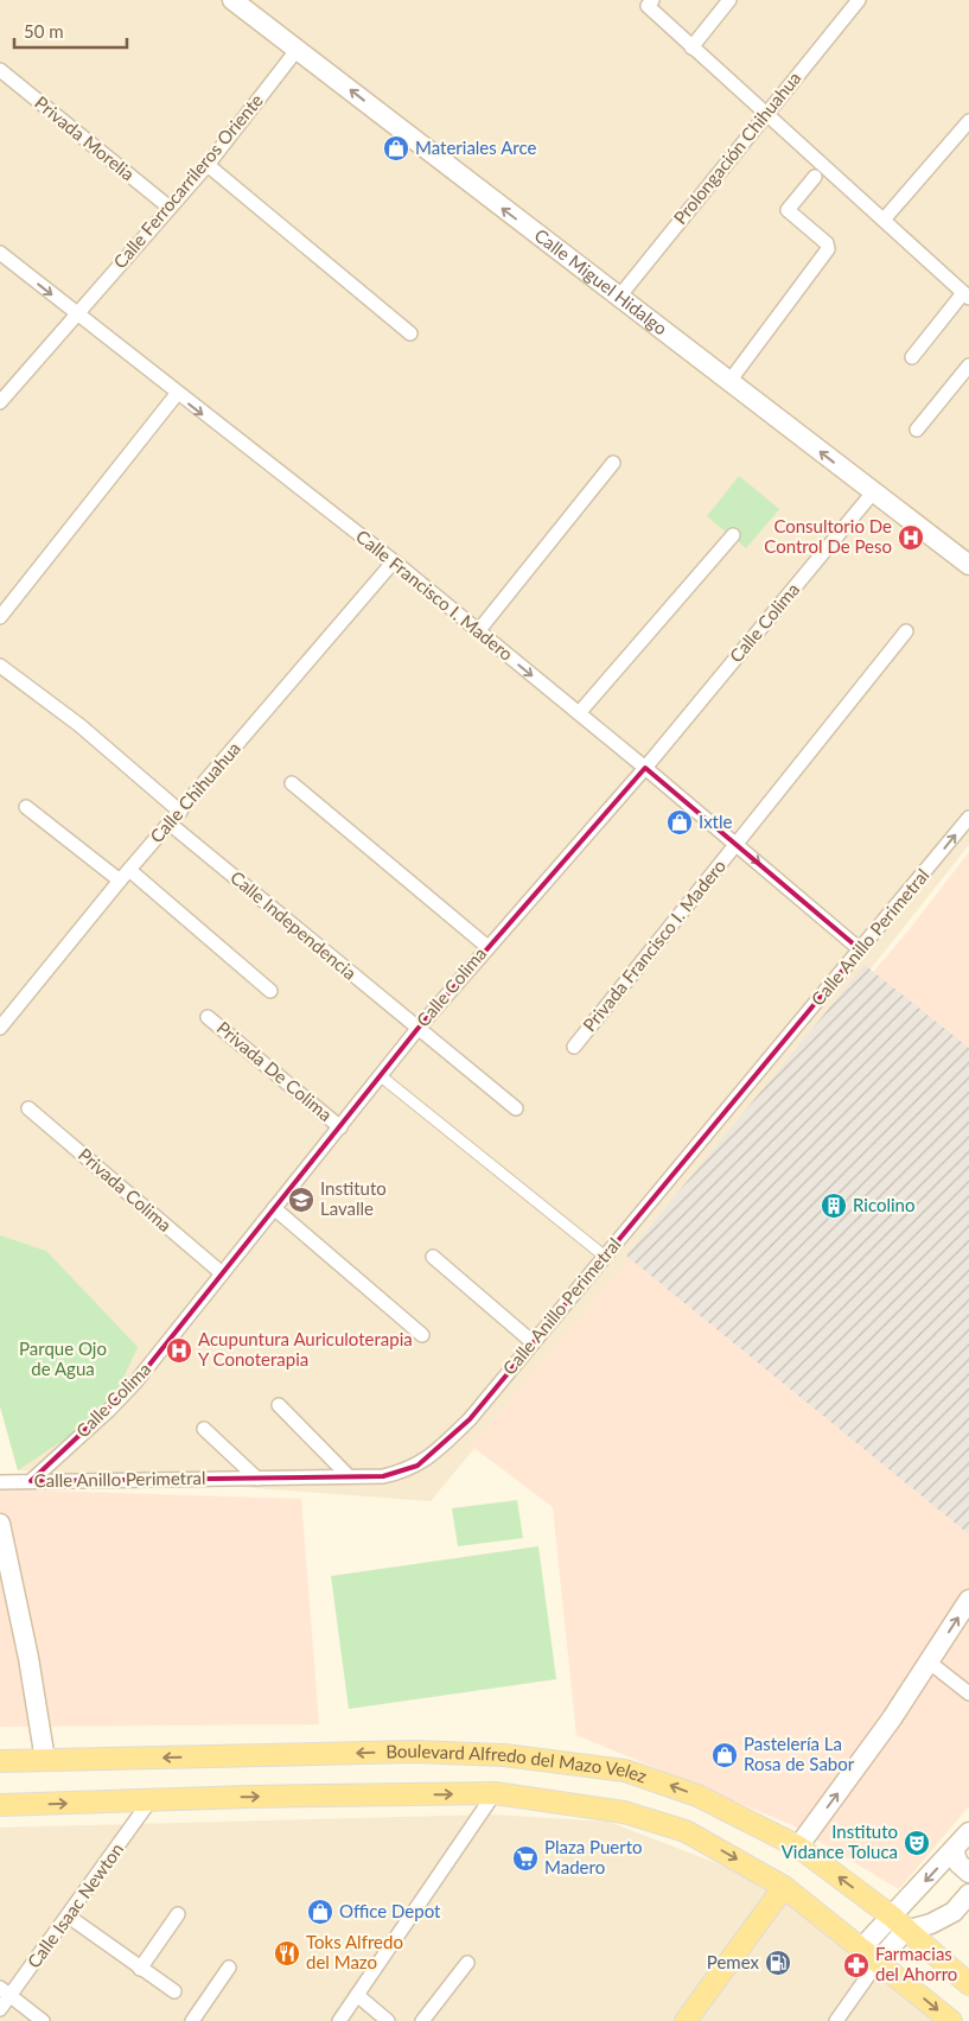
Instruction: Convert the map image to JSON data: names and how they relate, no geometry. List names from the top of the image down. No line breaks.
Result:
{"streets":{"main road":["Calle Miguel Hidalgo","Boulevard Alfredo del Mazo Velez"],"street":["Privada Morelia","Prolongación Chihuahua","Calle Ferrocarrileros Oriente","Calle Francisco I. Madero","Calle Colima","Calle Chihuahua","Calle Independencia","Calle Anillo Perimetral","Privada Francisco I. Madero","Privada De Colima","Privada Colima","Calle Isaac Newton"]},"crossings":[["Privada Morelia","Calle Ferrocarrileros Oriente"],["Prolongación Chihuahua","Calle Miguel Hidalgo"],["Calle Ferrocarrileros Oriente","Calle Miguel Hidalgo"],["Calle Ferrocarrileros Oriente","Calle Francisco I. Madero"],["Calle Miguel Hidalgo","Calle Colima"],["Calle Francisco I. Madero","Calle Colima"],["Calle Francisco I. Madero","Calle Chihuahua"],["Calle Francisco I. Madero","Calle Anillo Perimetral"],["Calle Francisco I. Madero","Privada Francisco I. Madero"],["Calle Colima","Calle Independencia"],["Calle Colima","Calle Anillo Perimetral"],["Calle Colima","Privada De Colima"],["Calle Colima","Privada Colima"],["Calle Chihuahua","Calle Independencia"],["Boulevard Alfredo del Mazo Velez","Calle Isaac Newton"]],"one_way":["Calle Miguel Hidalgo","Calle Francisco I. Madero"],"parks":["Parque Ojo de Agua"],"places":{"shop":["Materiales Arce","Ixtle","Pastelería La Rosa de Sabor","Office Depot"],"hospital":["Consultorio De Control De Peso","Acupuntura Auriculoterapia Y Conoterapia"],"school or university":["Instituto Lavalle"],"building":["Ricolino"],"theatre":["Instituto Vidance Toluca"],"supermarket":["Plaza Puerto Madero"],"restaurant":["Toks Alfredo del Mazo"],"fuel station":["Pemex"],"pharmacy":["Farmacias del Ahorro"]},"scale_bar":"50 m"}
